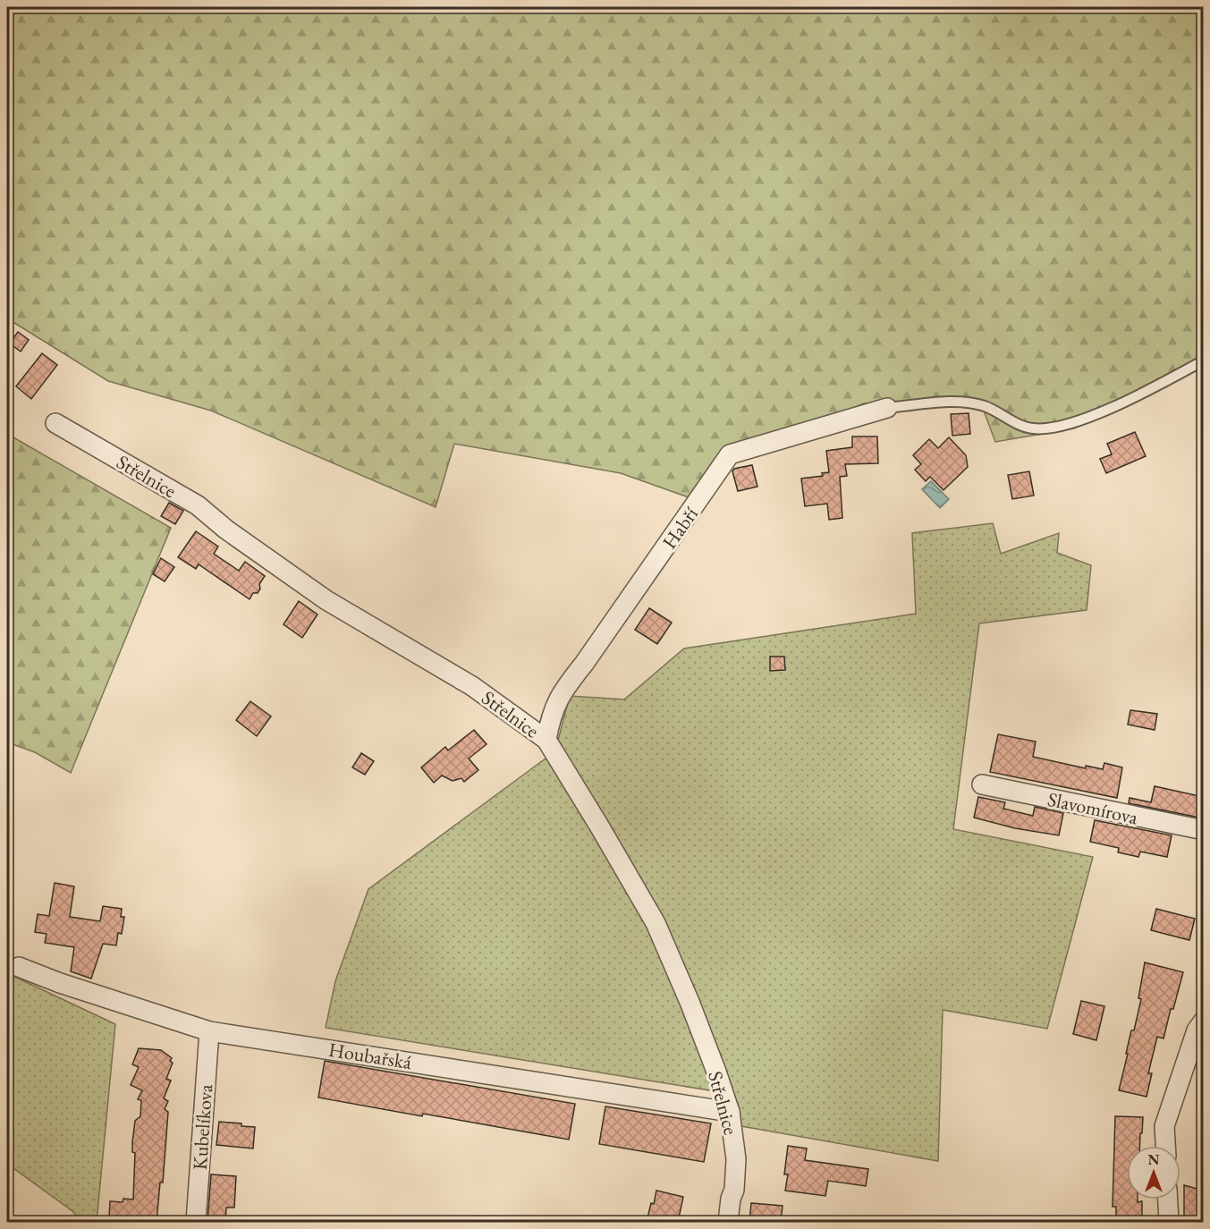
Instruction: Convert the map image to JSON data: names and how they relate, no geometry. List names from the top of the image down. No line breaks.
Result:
{"streets":{"street":["Střelnice","Habří","Slavomírova","Houbařská","Kubelíkova"]},"crossings":[["Střelnice","Habří"],["Střelnice","Houbařská"],["Houbařská","Kubelíkova"]],"north":"top"}
